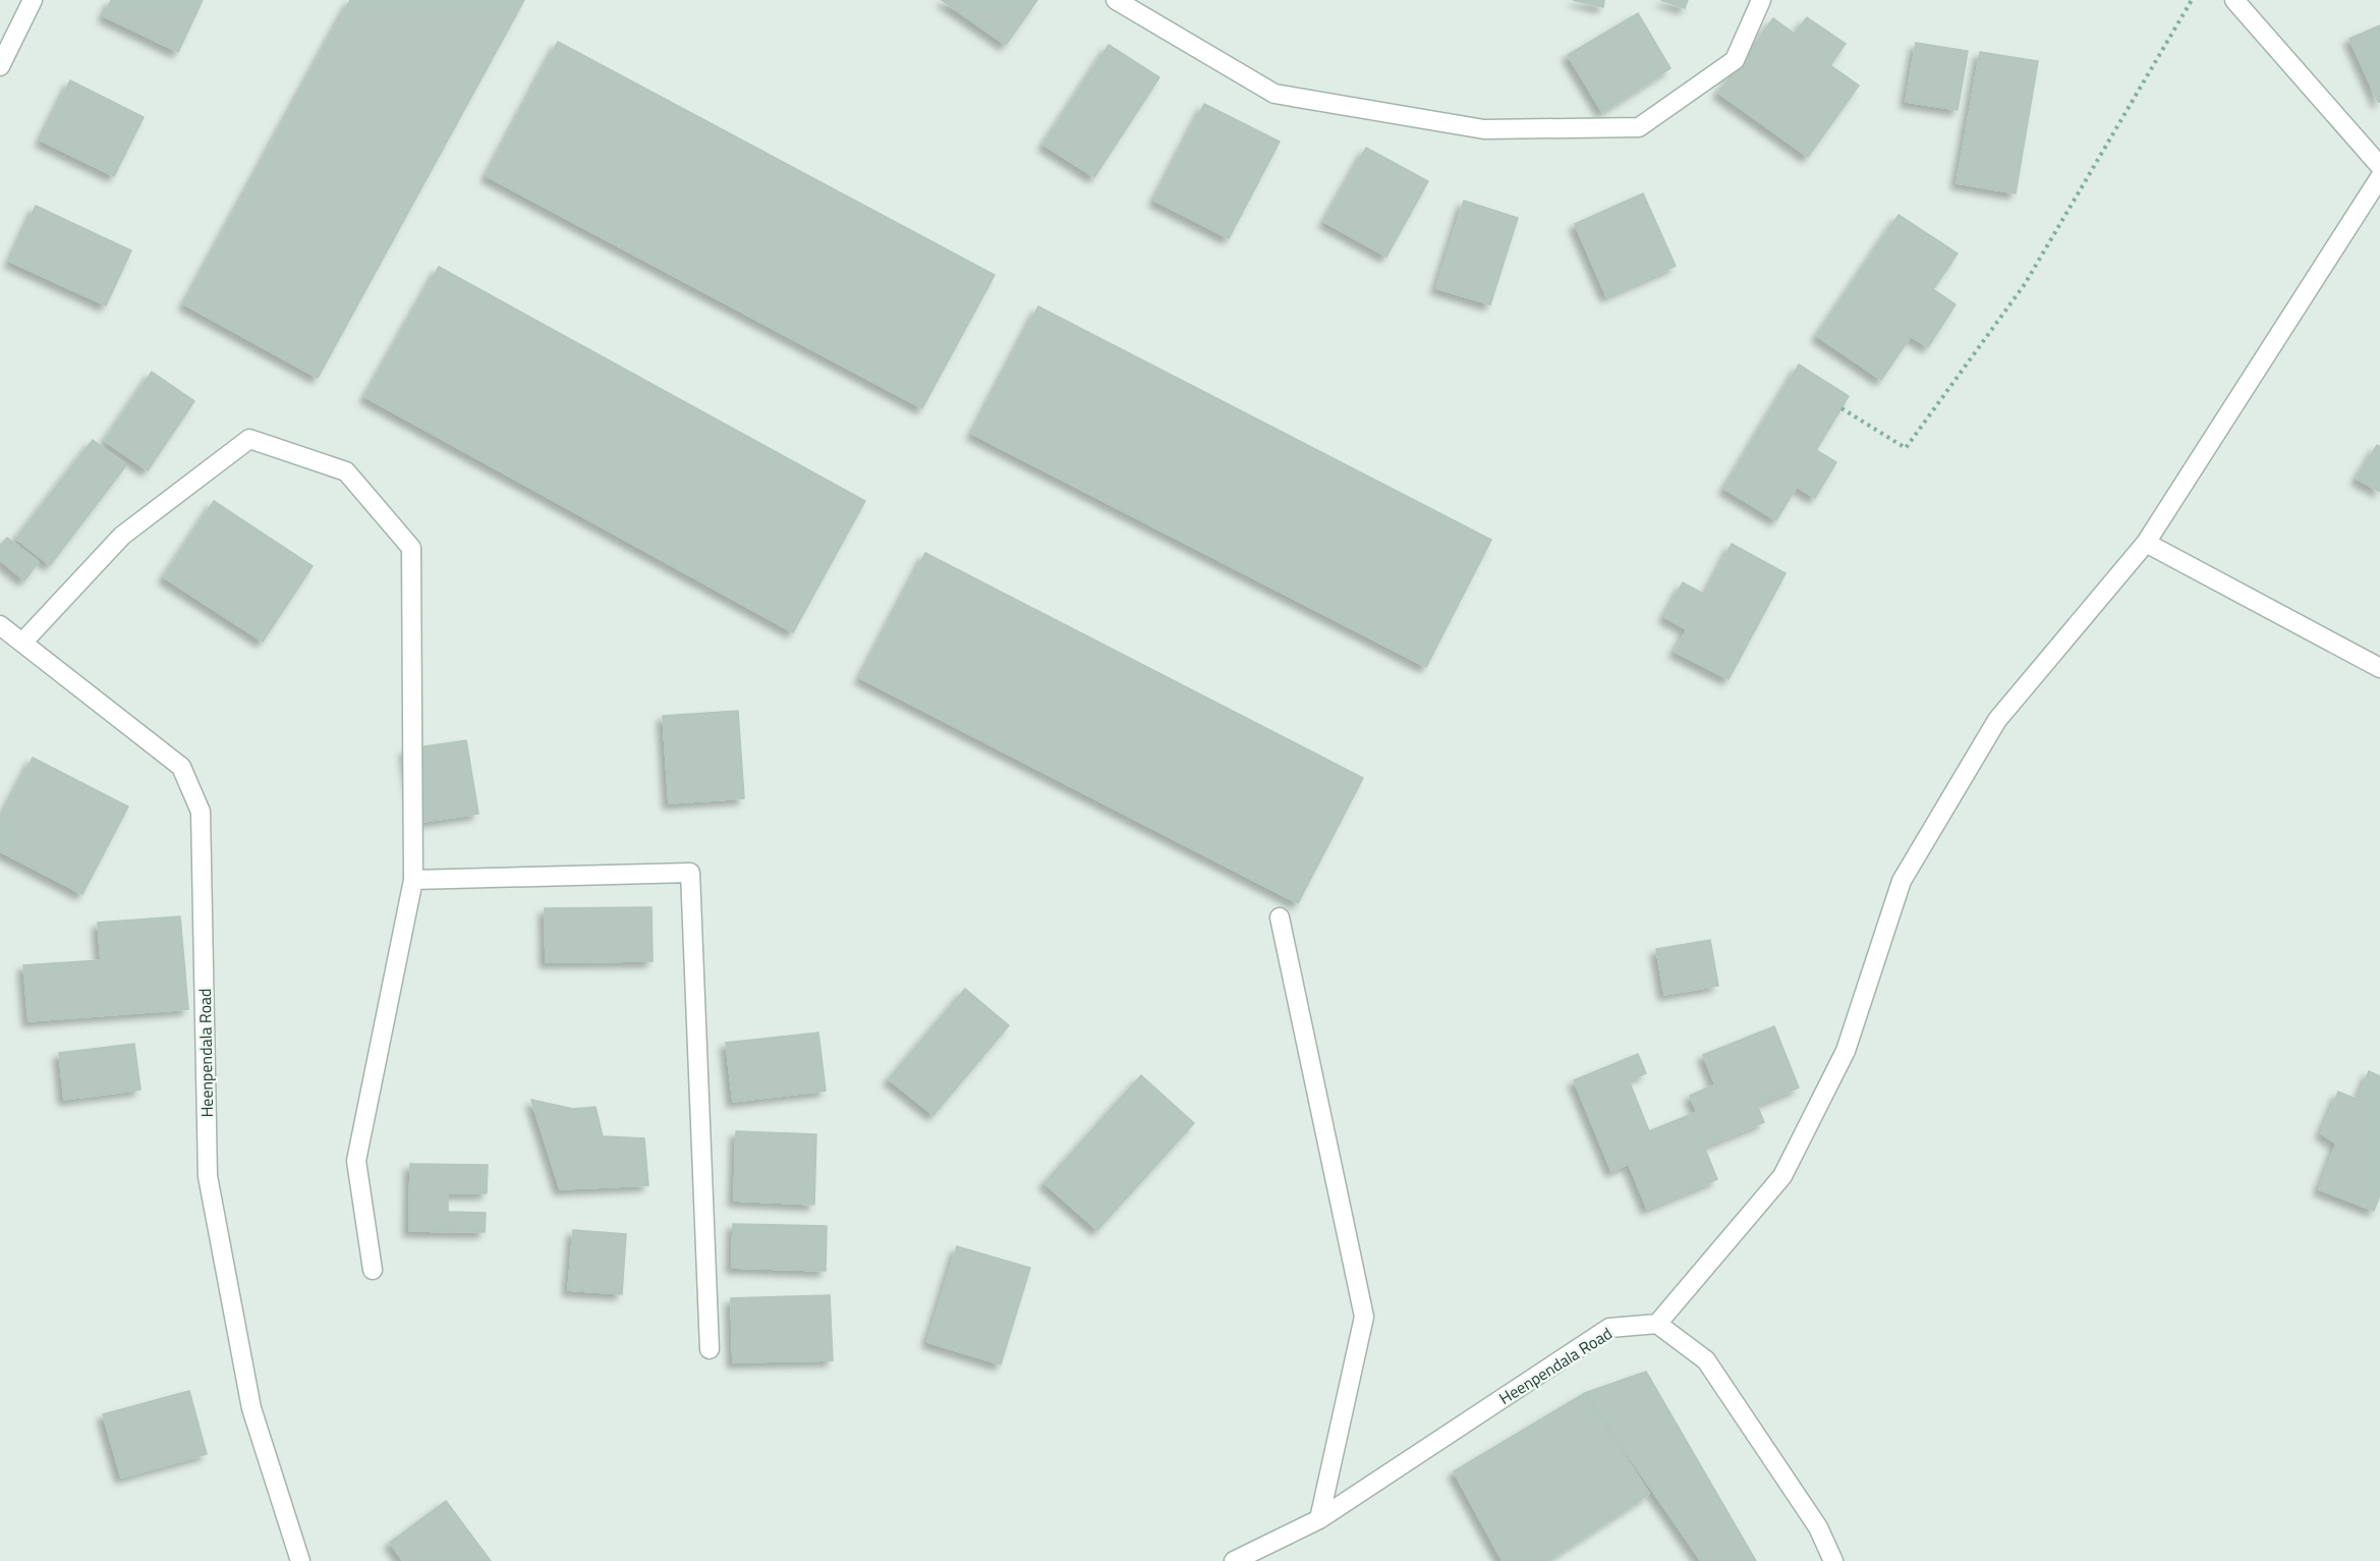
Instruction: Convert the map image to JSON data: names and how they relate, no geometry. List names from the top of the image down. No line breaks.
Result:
{"streets":{"street":["Heenpendala Road"]}}
